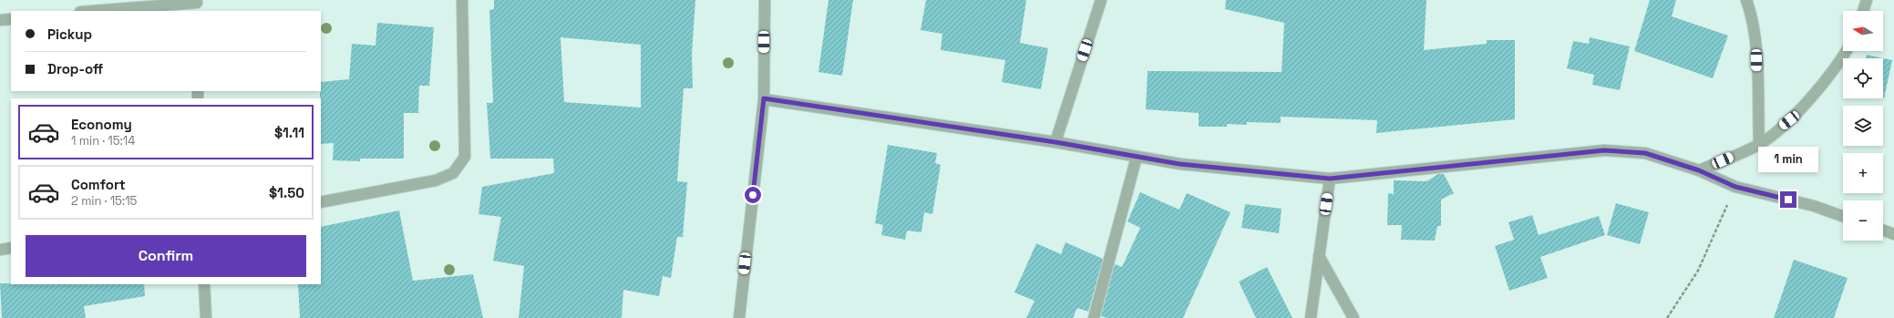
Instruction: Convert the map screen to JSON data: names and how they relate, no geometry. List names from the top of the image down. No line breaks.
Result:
{"north":"left","page":{"map_buttons":["+","−"],"banner":["Pickup","Drop-off"],"list":[{"name":"Economy","note":"1 min · 15:14","value":"$1.11"},{"name":"Comfort","note":"2 min · 15:15","value":"$1.50"}],"bubble":"1 min","buttons":"Confirm"}}
